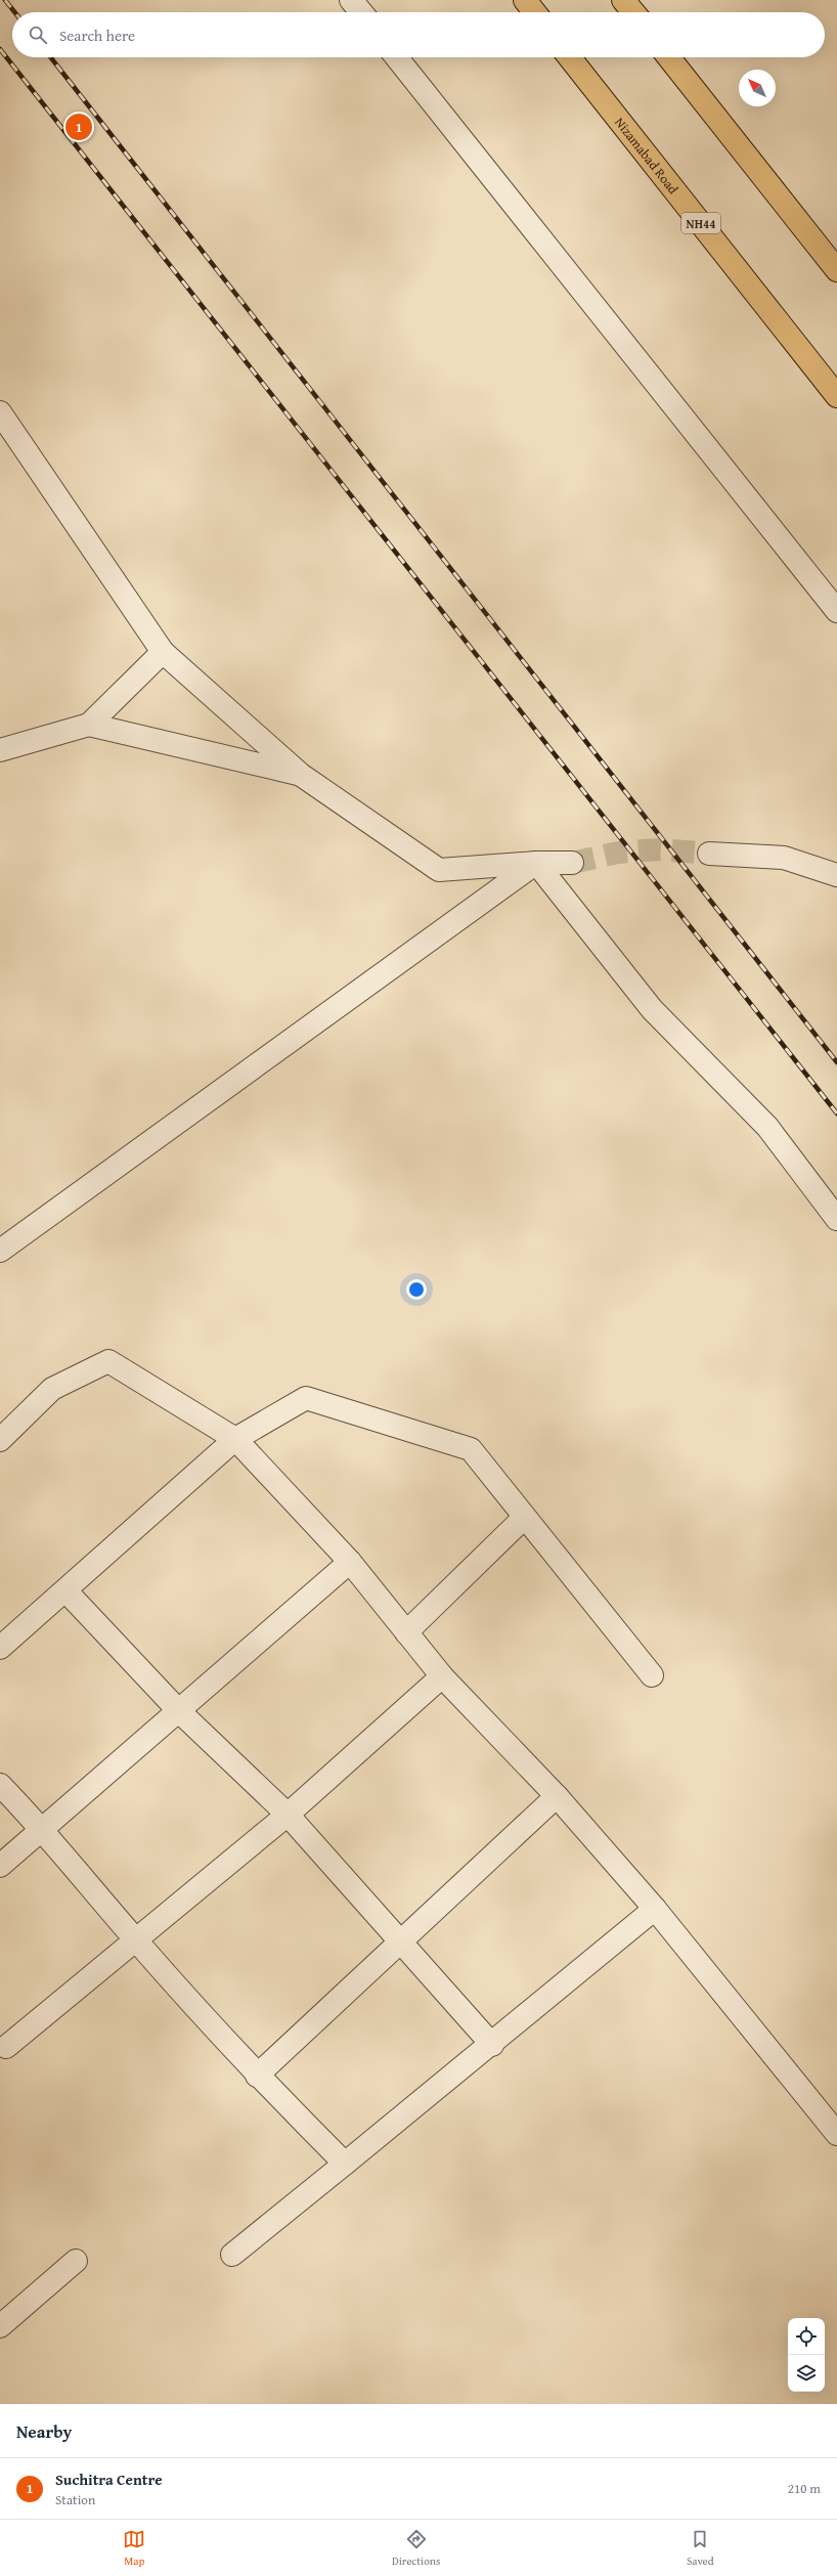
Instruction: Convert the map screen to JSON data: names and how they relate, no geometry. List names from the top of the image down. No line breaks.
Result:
{"streets":{"highway":["Nizamabad Road","NH44"]},"north":"top left","page":{"search":"Search here","pins":"1","heading":"Nearby","list":[{"mark":"1","name":"Suchitra Centre","note":"Station","value":"210 m"}],"nav":["Map","Directions","Saved"]}}
